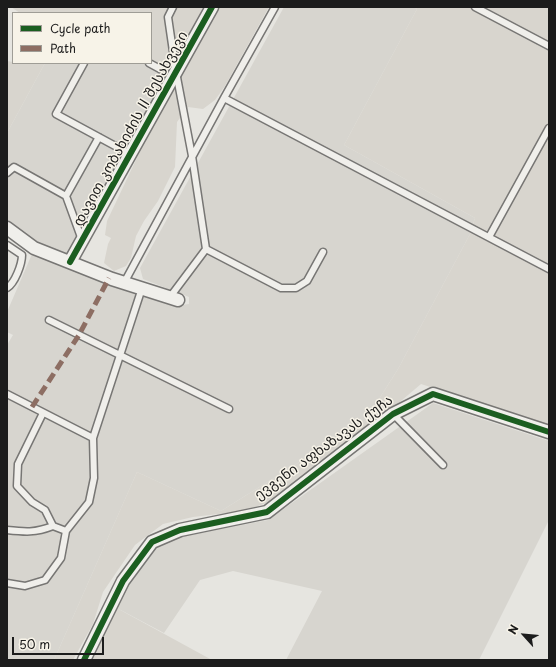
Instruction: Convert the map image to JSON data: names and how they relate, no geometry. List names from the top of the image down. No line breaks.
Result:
{"streets":{"street":["დავით კობახიძის II შესახვევი","ევგენი აფხაზავას ქუჩა"]},"legend":["Cycle path","Path"],"scale_bar":"50 m","north":"top left"}
